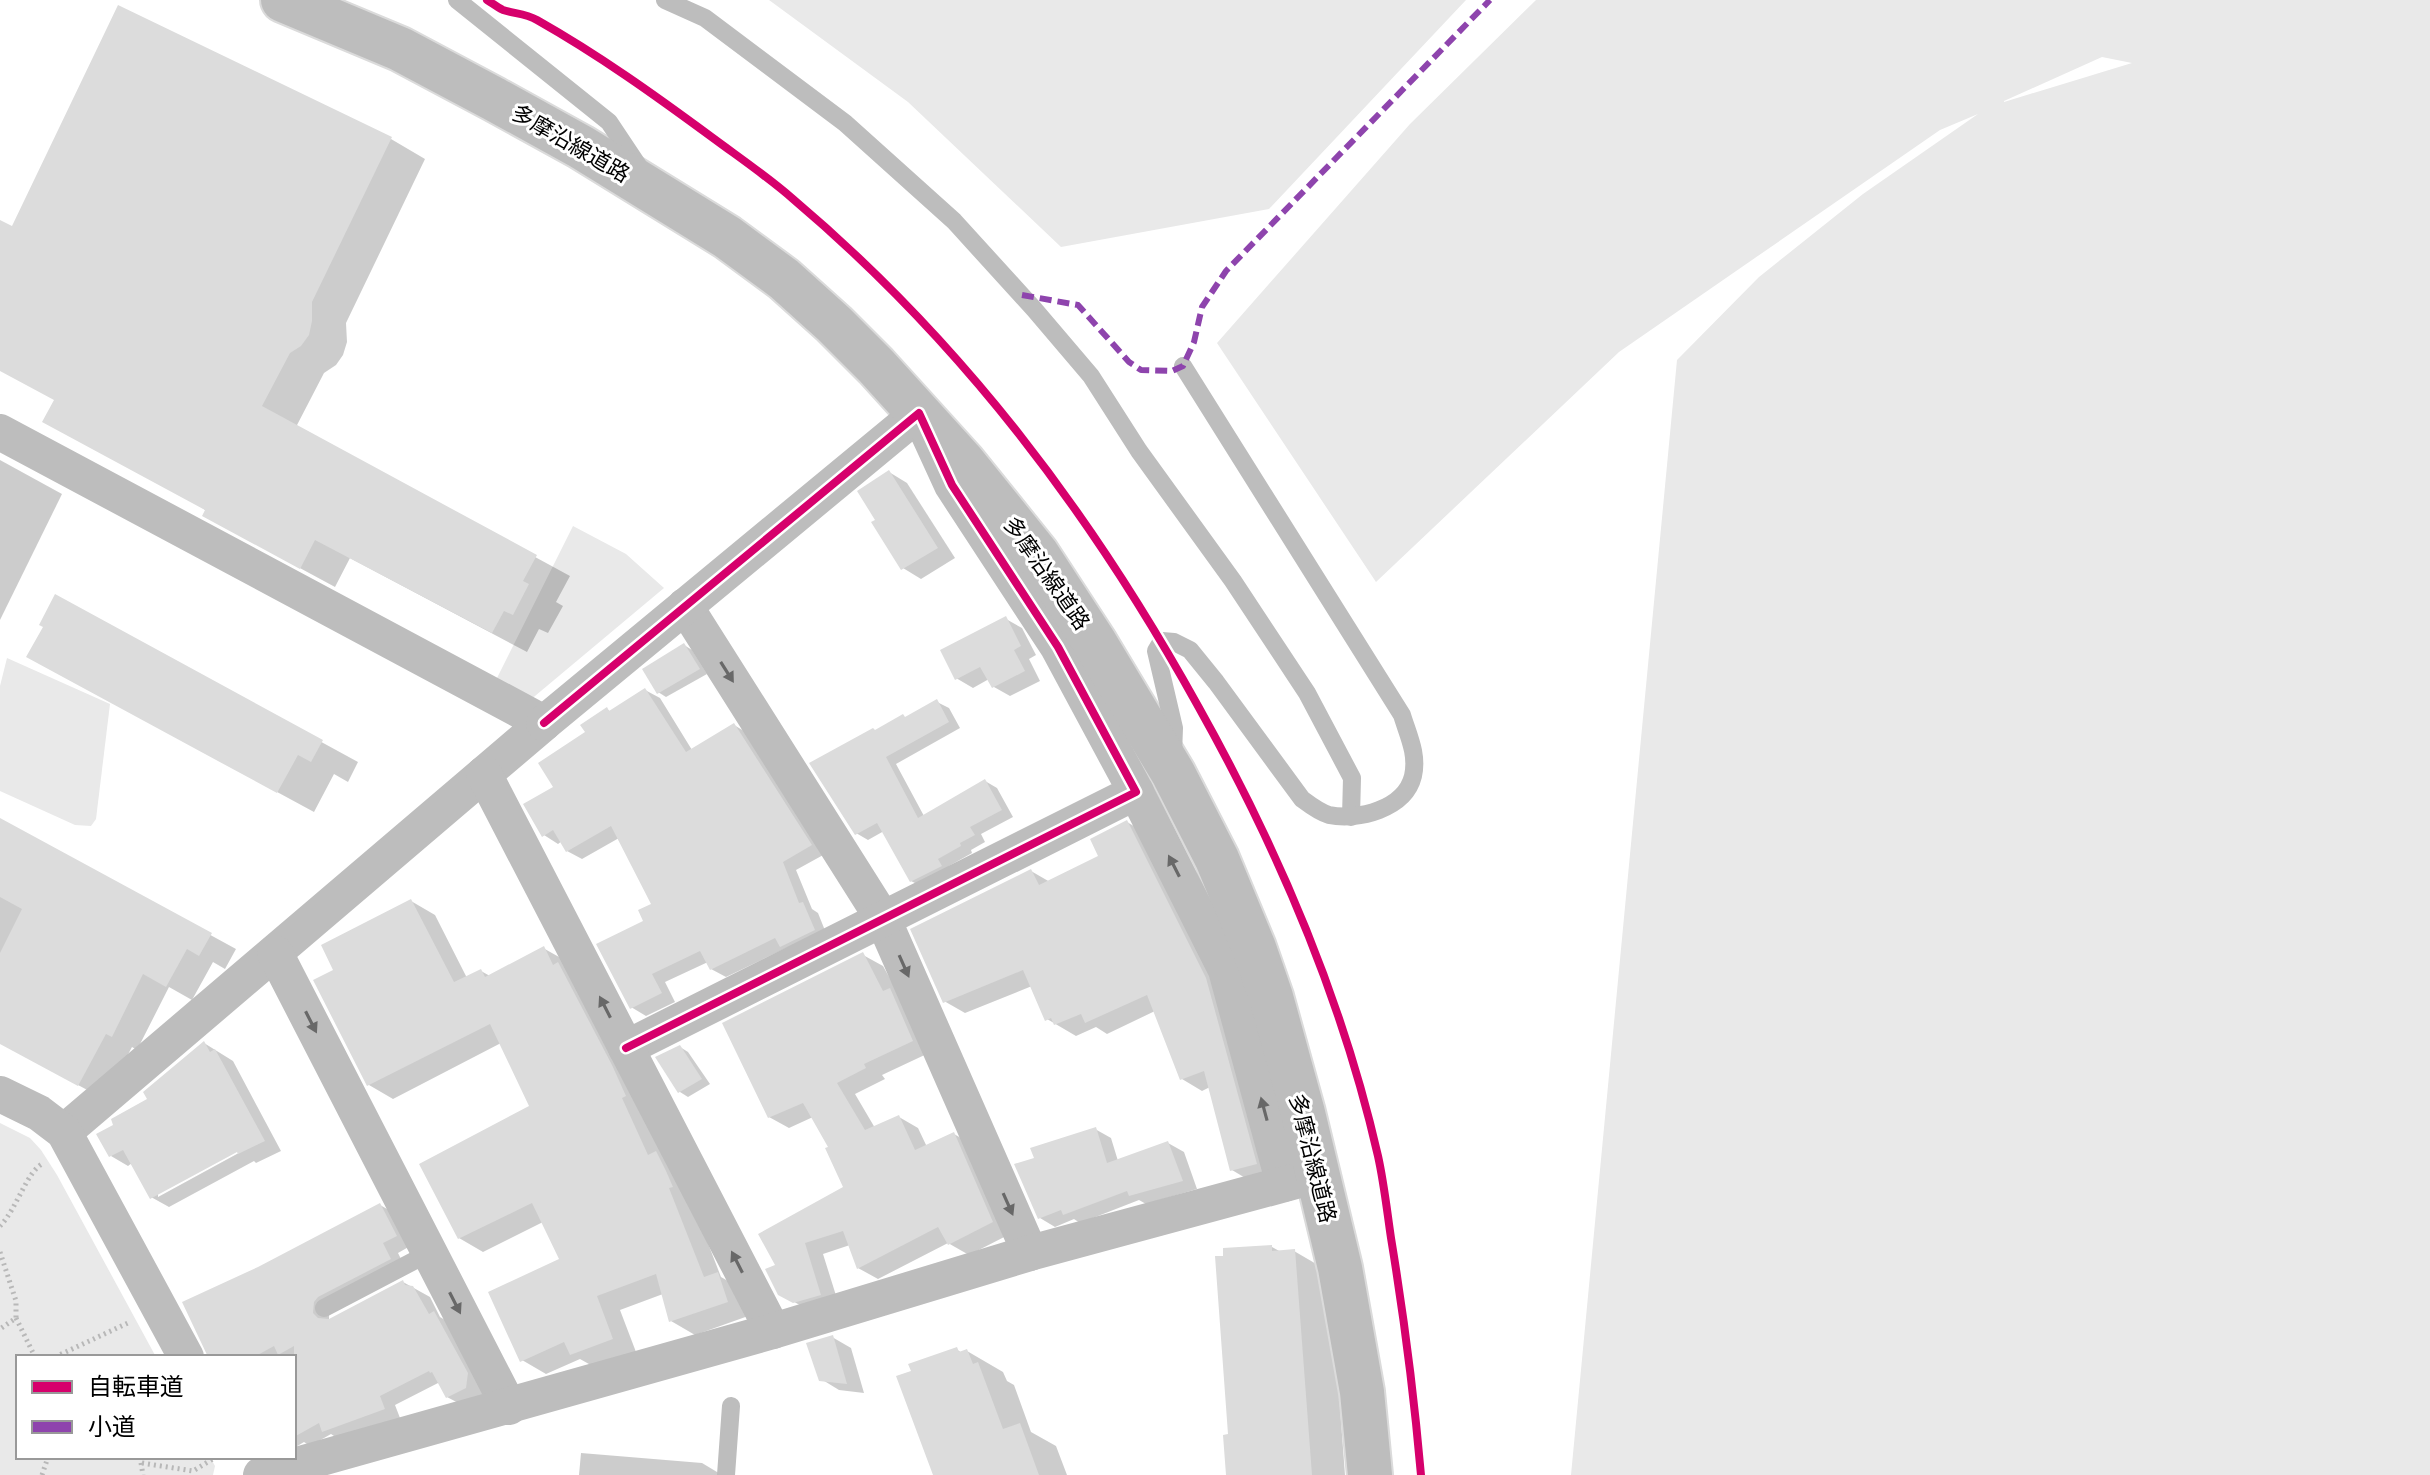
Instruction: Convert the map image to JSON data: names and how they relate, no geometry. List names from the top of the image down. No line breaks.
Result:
{"streets":{"main road":["多摩沿線道路"]},"legend":["自転車道","小道"]}
